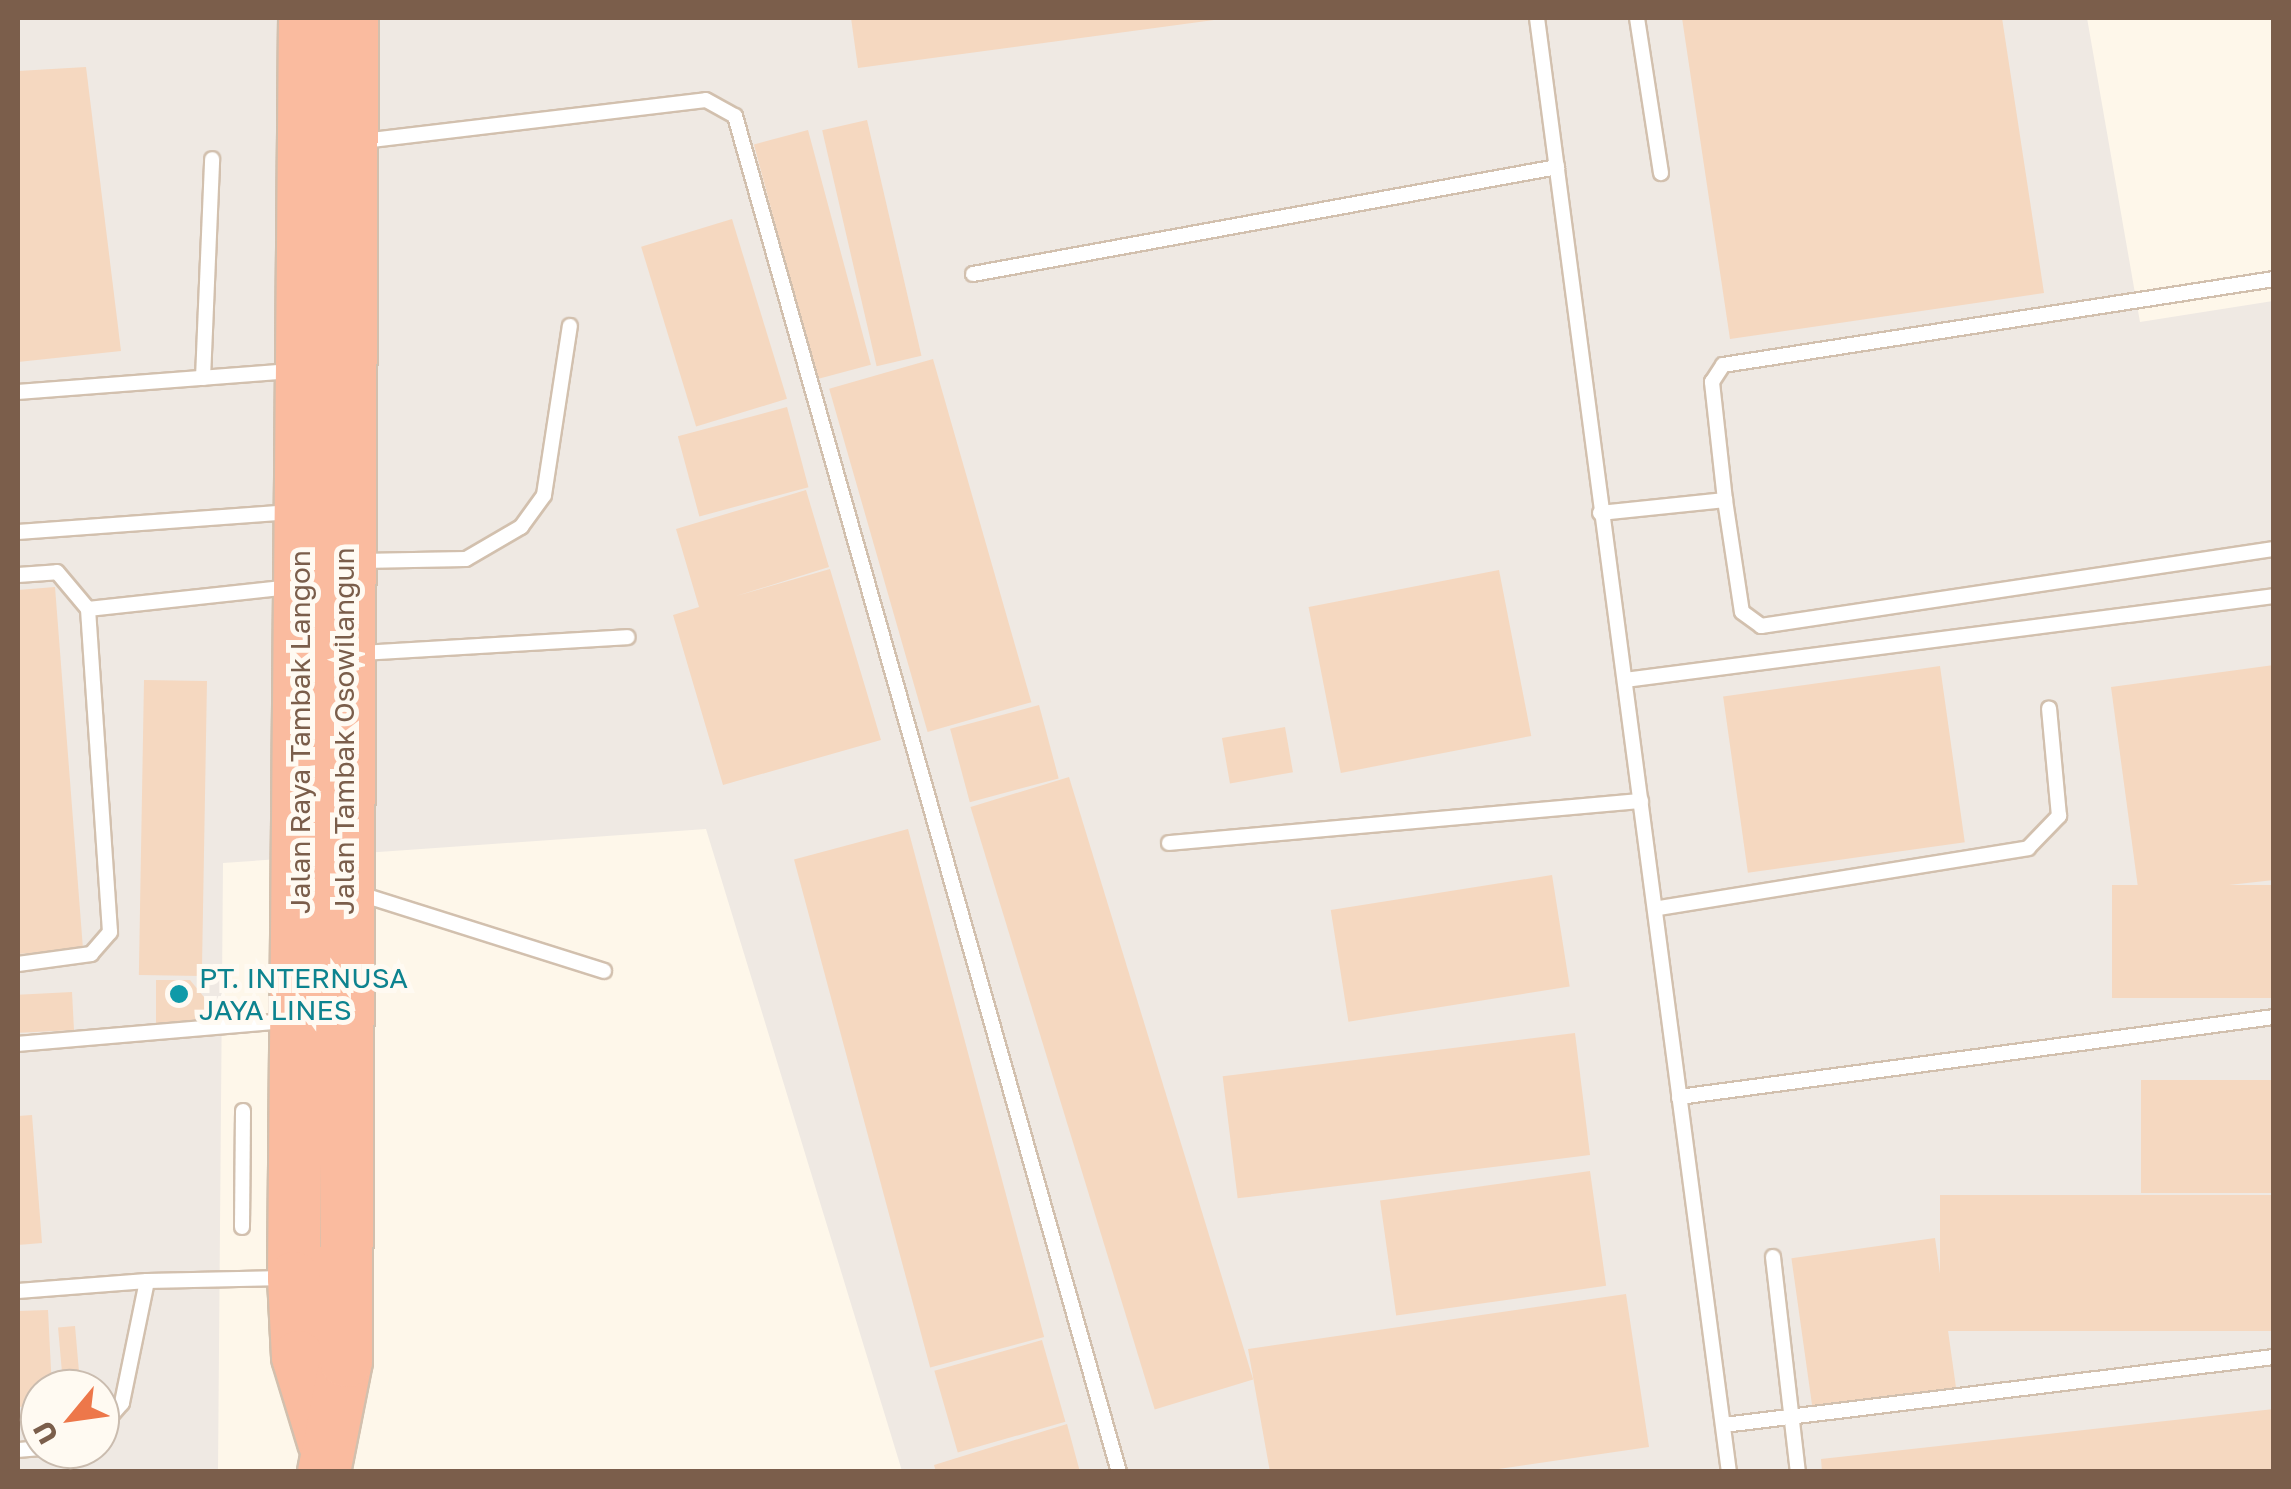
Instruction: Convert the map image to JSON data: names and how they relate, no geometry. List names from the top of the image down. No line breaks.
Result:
{"streets":{"highway":["Jalan Tambak Osowilangun","Jalan Raya Tambak Langon"]},"crossings":[["Jalan Tambak Osowilangun","Jalan Raya Tambak Langon"]],"places":["PT. INTERNUSA JAYA LINES"],"north":"bottom left"}
